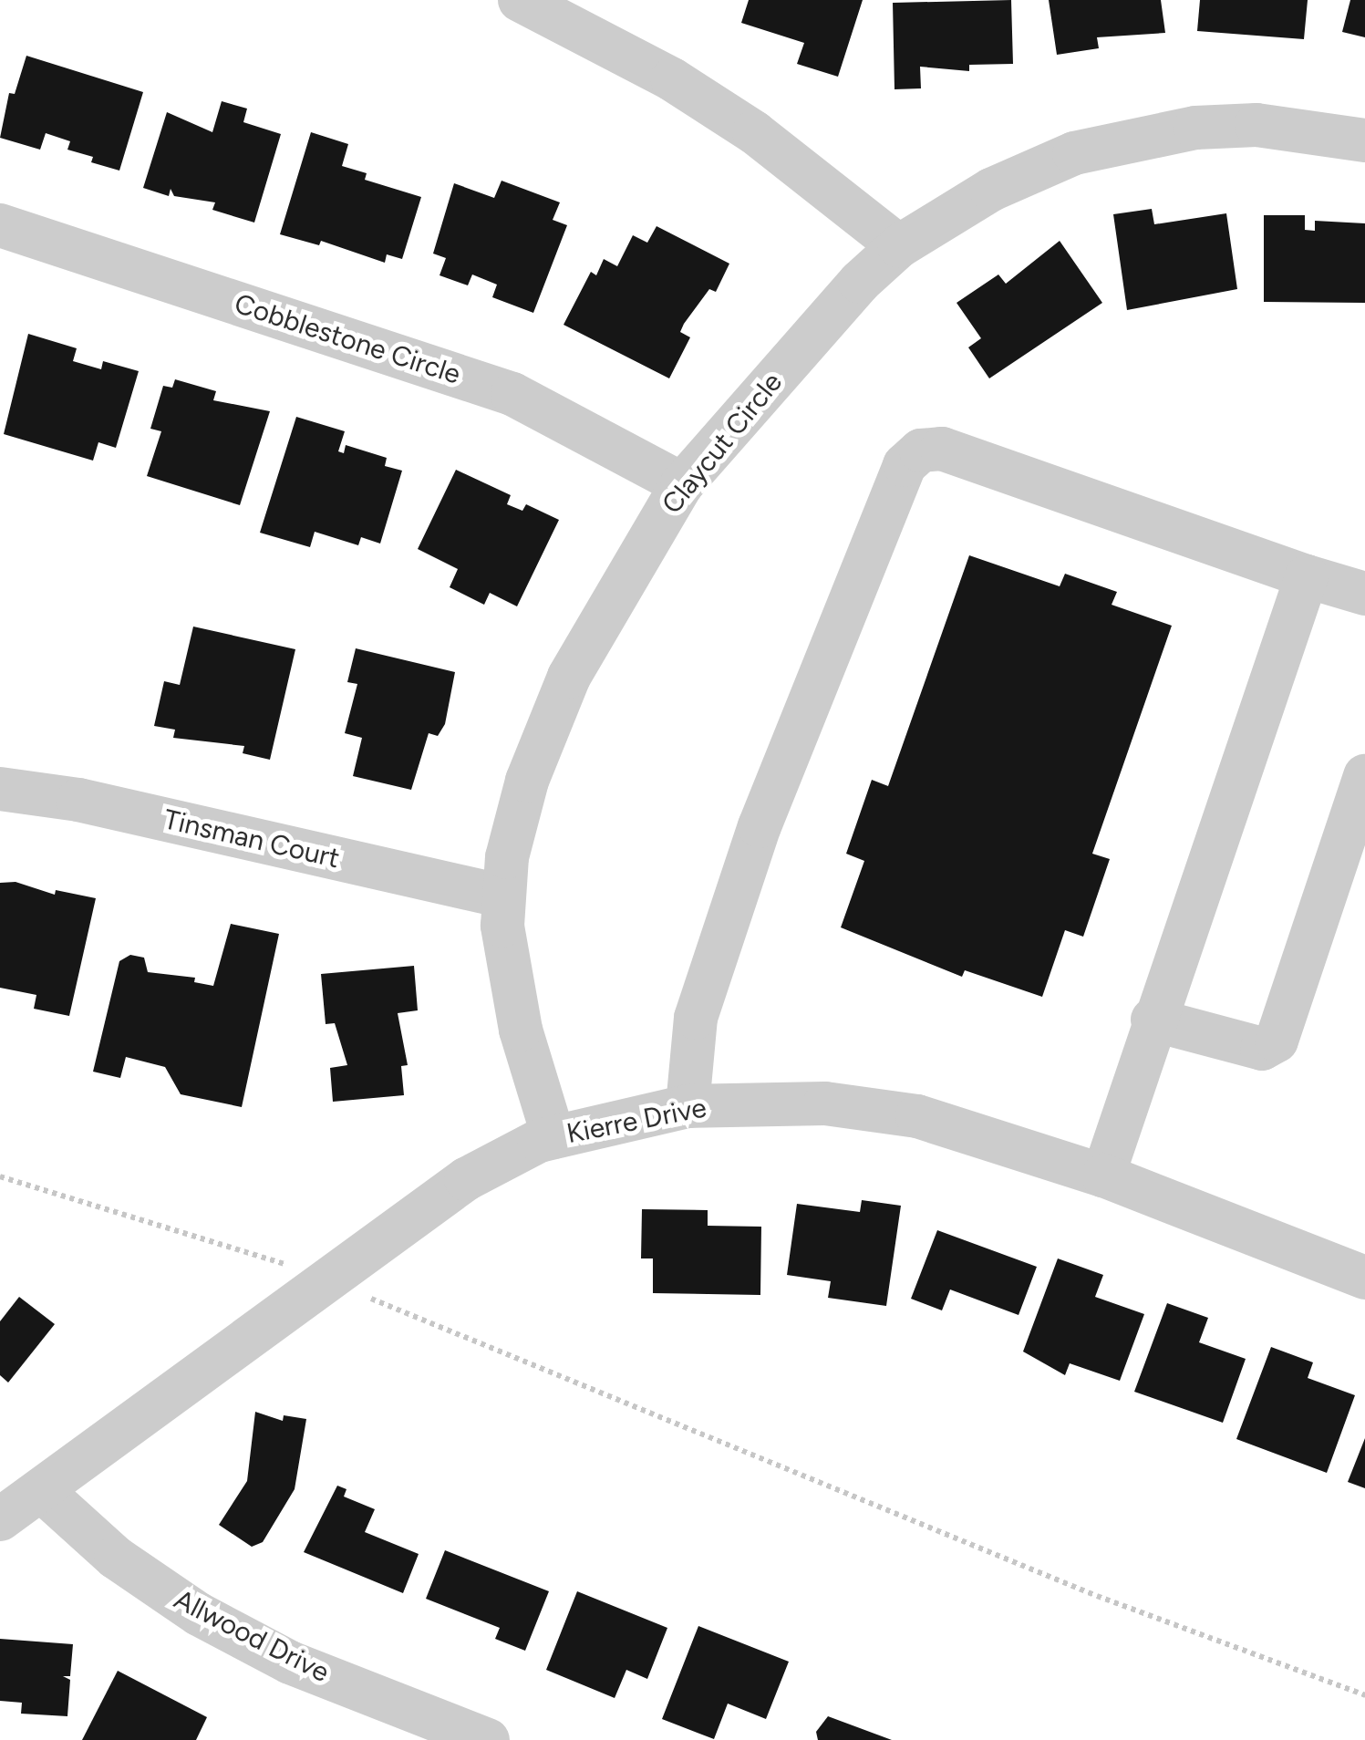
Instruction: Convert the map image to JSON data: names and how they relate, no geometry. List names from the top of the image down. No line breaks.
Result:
{"streets":{"street":["Cobblestone Circle","Claycut Circle","Tinsman Court","Kierre Drive","Allwood Drive"]},"crossings":[["Cobblestone Circle","Claycut Circle"],["Claycut Circle","Tinsman Court"],["Claycut Circle","Kierre Drive"],["Kierre Drive","Allwood Drive"]]}
